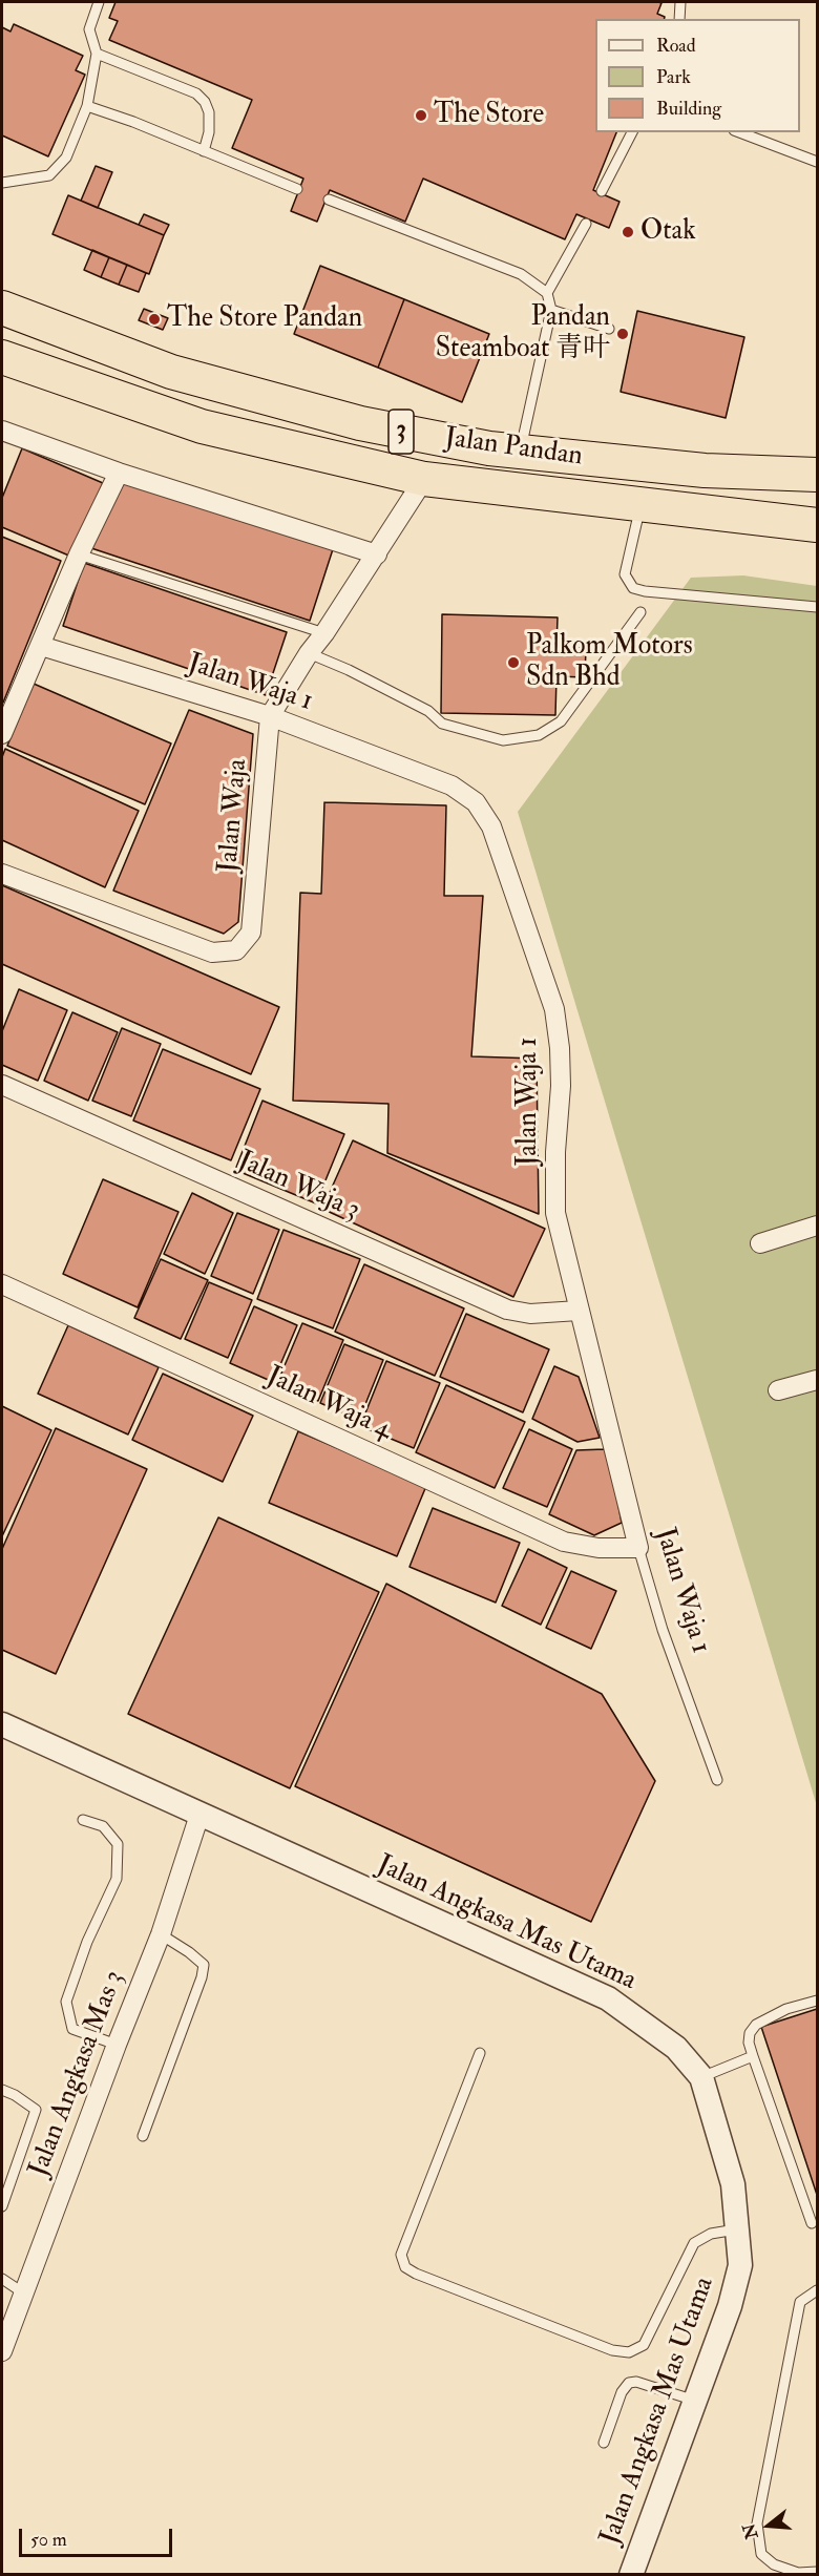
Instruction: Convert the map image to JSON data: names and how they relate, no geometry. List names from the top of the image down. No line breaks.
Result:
{"streets":{"highway":["3","Jalan Pandan"],"street":["Jalan Waja 1","Jalan Waja","Jalan Waja 3","Jalan Waja 4","Jalan Angkasa Mas Utama","Jalan Angkasa Mas 3"]},"crossings":[["Jalan Pandan","Jalan Waja"],["Jalan Waja 1","Jalan Waja"],["Jalan Waja 1","Jalan Waja 3"],["Jalan Waja 1","Jalan Waja 4"],["Jalan Angkasa Mas Utama","Jalan Angkasa Mas 3"]],"places":["The Store","Otak","The Store Pandan","Pandan Steamboat 青叶","Palkom Motors Sdn Bhd"],"legend":["Road","Park","Building"],"scale_bar":"50 m","north":"left"}
